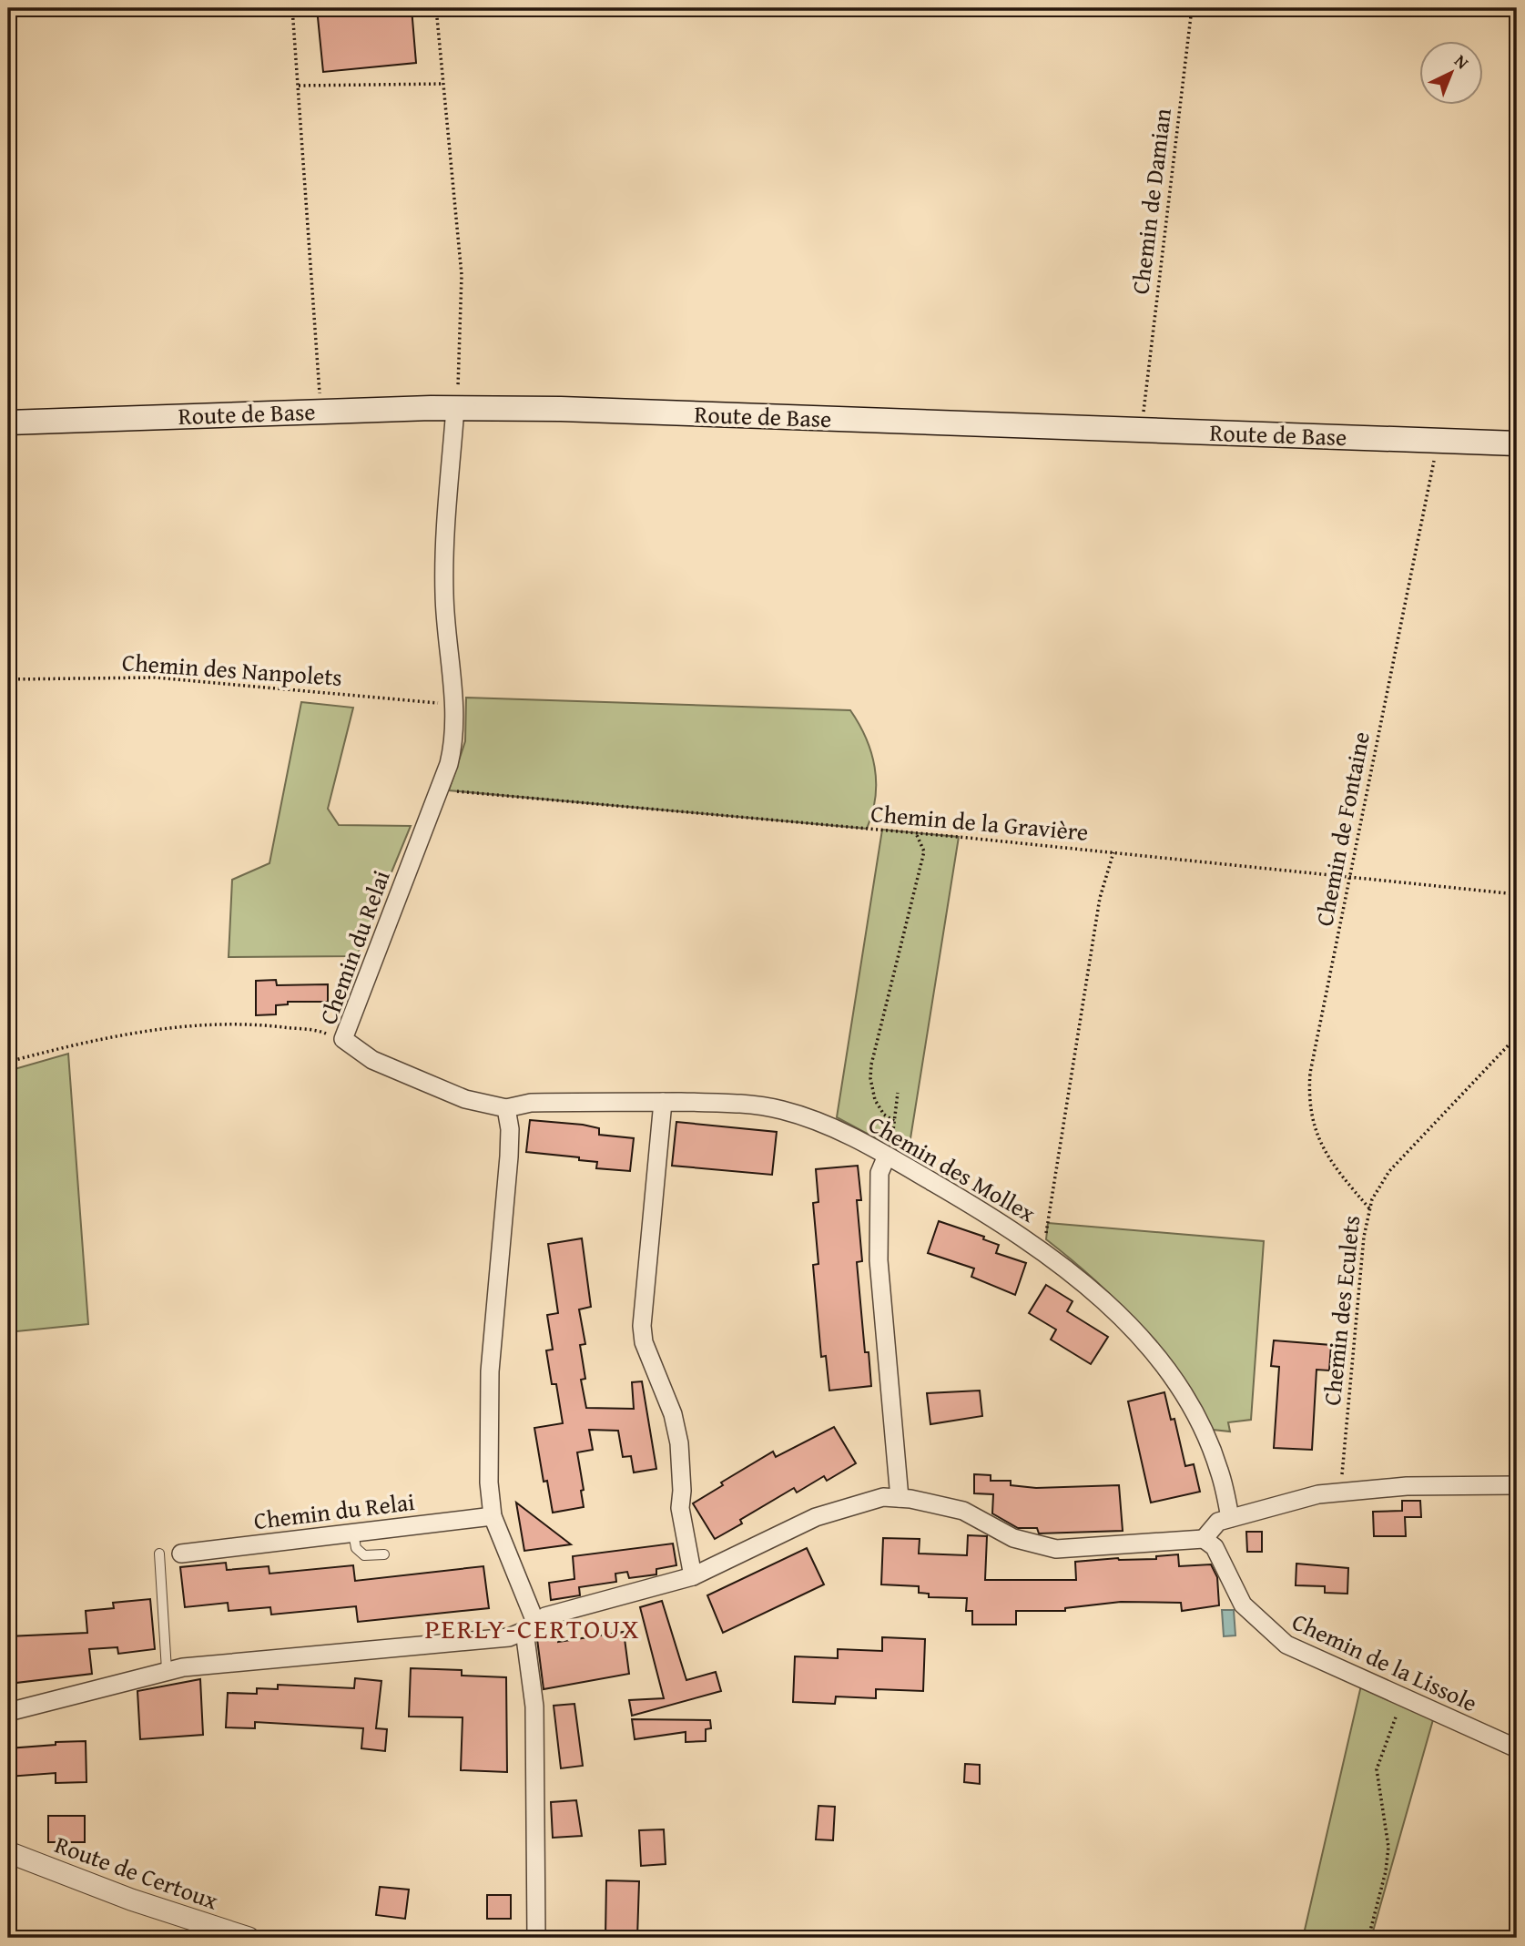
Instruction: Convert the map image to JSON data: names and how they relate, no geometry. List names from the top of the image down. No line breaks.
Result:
{"streets":{"main road":["Route de Base"],"street":["Chemin du Relai","Chemin des Mollex","Chemin de la Lissole","Route de Certoux"],"path":["Chemin de Damian","Chemin des Nanpolets","Chemin de la Gravière","Chemin de Fontaine","Chemin des Eculets"]},"crossings":[["Route de Base","Chemin de Fontaine"],["Route de Base","Chemin du Relai"],["Chemin des Nanpolets","Chemin du Relai"],["Chemin de la Gravière","Chemin de Fontaine"],["Chemin de la Gravière","Chemin du Relai"],["Chemin de Fontaine","Chemin des Eculets"],["Chemin du Relai","Chemin des Mollex"]],"districts":["PERLY-CERTOUX"],"north":"top right"}
